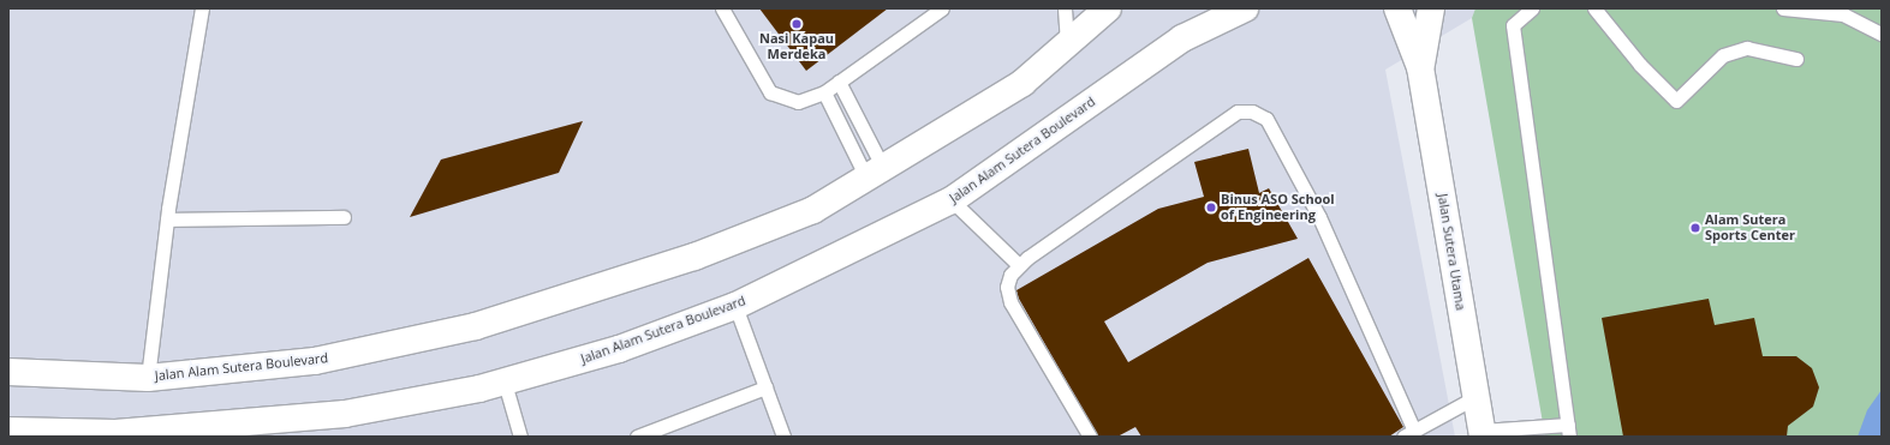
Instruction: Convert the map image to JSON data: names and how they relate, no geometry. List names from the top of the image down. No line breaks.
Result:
{"streets":{"main road":["Jalan Alam Sutera Boulevard","Jalan Sutera Utama"]},"places":["Nasi Kapau Merdeka","Binus ASO School of Engineering","Alam Sutera Sports Center"]}
